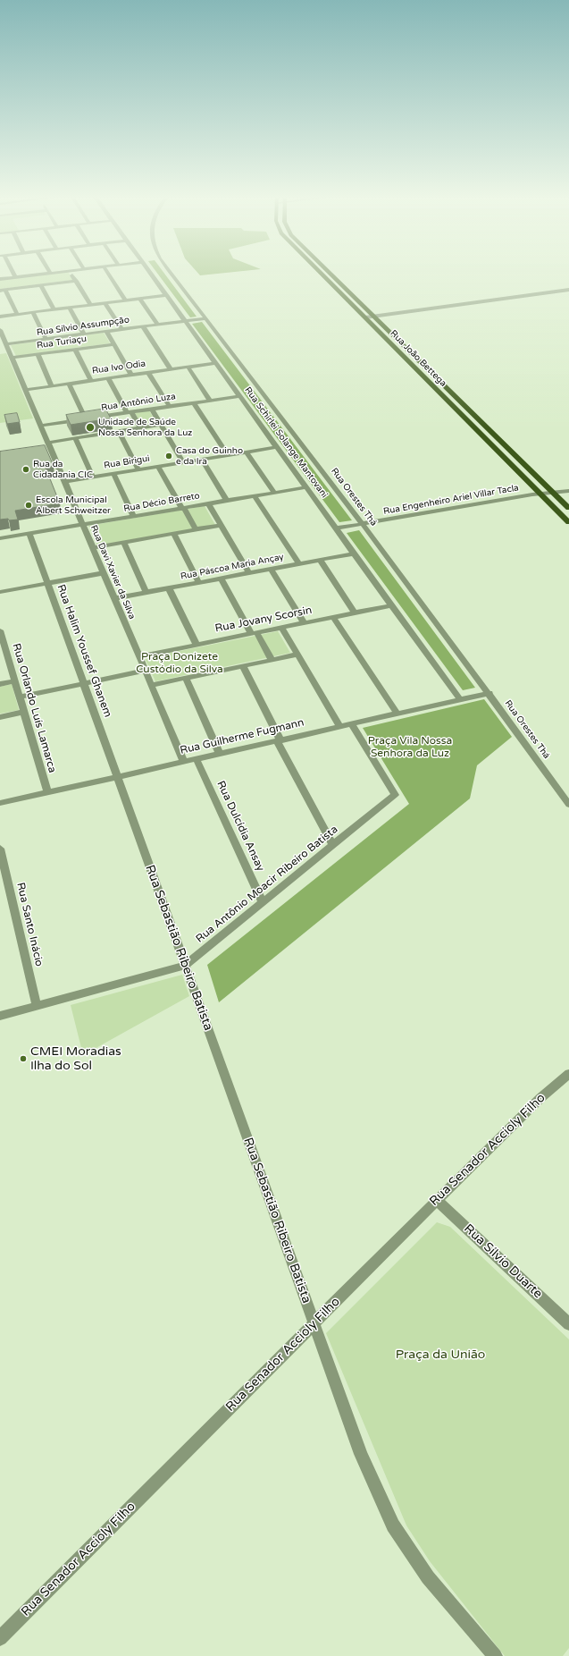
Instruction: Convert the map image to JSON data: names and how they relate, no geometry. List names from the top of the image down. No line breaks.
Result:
{"streets":{"main road":["Rua João Bettega"],"street":["Rua Sílvio Assumpção","Rua Turiaçu","Rua Ivo Odia","Rua Antônio Luza","Rua Schirlei Solange Mantovani","Rua Birigui","Rua Orestes Thá","Rua Engenheiro Ariel Villar Tacla","Rua Décio Barreto","Rua Páscoa Maria Ançay","Rua Davi Xavier da Silva","Rua Jovany Scorsin","Rua Halim Youssef Ghanem","Rua Orlando Luís Lamarca","Rua Guilherme Fugmann","Rua Dulcídia Ansay","Rua Antônio Moacir Ribeiro Batista","Rua Santo Inácio","Rua Sebastião Ribeiro Batista","Rua Senador Accioly Filho","Rua Sílvio Duarte"]},"crossings":[["Rua Sílvio Assumpção","Rua Schirlei Solange Mantovani"],["Rua Sílvio Assumpção","Rua Orestes Thá"],["Rua Sílvio Assumpção","Rua Davi Xavier da Silva"],["Rua Turiaçu","Rua Davi Xavier da Silva"],["Rua João Bettega","Rua Engenheiro Ariel Villar Tacla"],["Rua Ivo Odia","Rua Schirlei Solange Mantovani"],["Rua Ivo Odia","Rua Davi Xavier da Silva"],["Rua Antônio Luza","Rua Schirlei Solange Mantovani"],["Rua Antônio Luza","Rua Davi Xavier da Silva"],["Rua Schirlei Solange Mantovani","Rua Birigui"],["Rua Schirlei Solange Mantovani","Rua Engenheiro Ariel Villar Tacla"],["Rua Schirlei Solange Mantovani","Rua Décio Barreto"],["Rua Schirlei Solange Mantovani","Rua Páscoa Maria Ançay"],["Rua Schirlei Solange Mantovani","Rua Jovany Scorsin"],["Rua Schirlei Solange Mantovani","Rua Guilherme Fugmann"],["Rua Birigui","Rua Davi Xavier da Silva"],["Rua Orestes Thá","Rua Engenheiro Ariel Villar Tacla"],["Rua Orestes Thá","Rua Guilherme Fugmann"],["Rua Décio Barreto","Rua Davi Xavier da Silva"],["Rua Décio Barreto","Rua Halim Youssef Ghanem"],["Rua Páscoa Maria Ançay","Rua Davi Xavier da Silva"],["Rua Davi Xavier da Silva","Rua Jovany Scorsin"],["Rua Davi Xavier da Silva","Rua Guilherme Fugmann"],["Rua Halim Youssef Ghanem","Rua Guilherme Fugmann"],["Rua Halim Youssef Ghanem","Rua Sebastião Ribeiro Batista"],["Rua Orlando Luís Lamarca","Rua Guilherme Fugmann"],["Rua Guilherme Fugmann","Rua Dulcídia Ansay"],["Rua Guilherme Fugmann","Rua Antônio Moacir Ribeiro Batista"],["Rua Guilherme Fugmann","Rua Sebastião Ribeiro Batista"],["Rua Dulcídia Ansay","Rua Antônio Moacir Ribeiro Batista"],["Rua Antônio Moacir Ribeiro Batista","Rua Santo Inácio"],["Rua Antônio Moacir Ribeiro Batista","Rua Sebastião Ribeiro Batista"],["Rua Sebastião Ribeiro Batista","Rua Senador Accioly Filho"],["Rua Senador Accioly Filho","Rua Sílvio Duarte"]],"parks":["Praça Donizete Custódio da Silva","Praça Vila Nossa Senhora da Luz","Praça da União"],"places":["Unidade de Saúde Nossa Senhora da Luz","Casa do Guinho e da Ira","Rua da Cidadania CIC","Escola Municipal Albert Schweitzer","CMEI Moradias Ilha do Sol"]}
